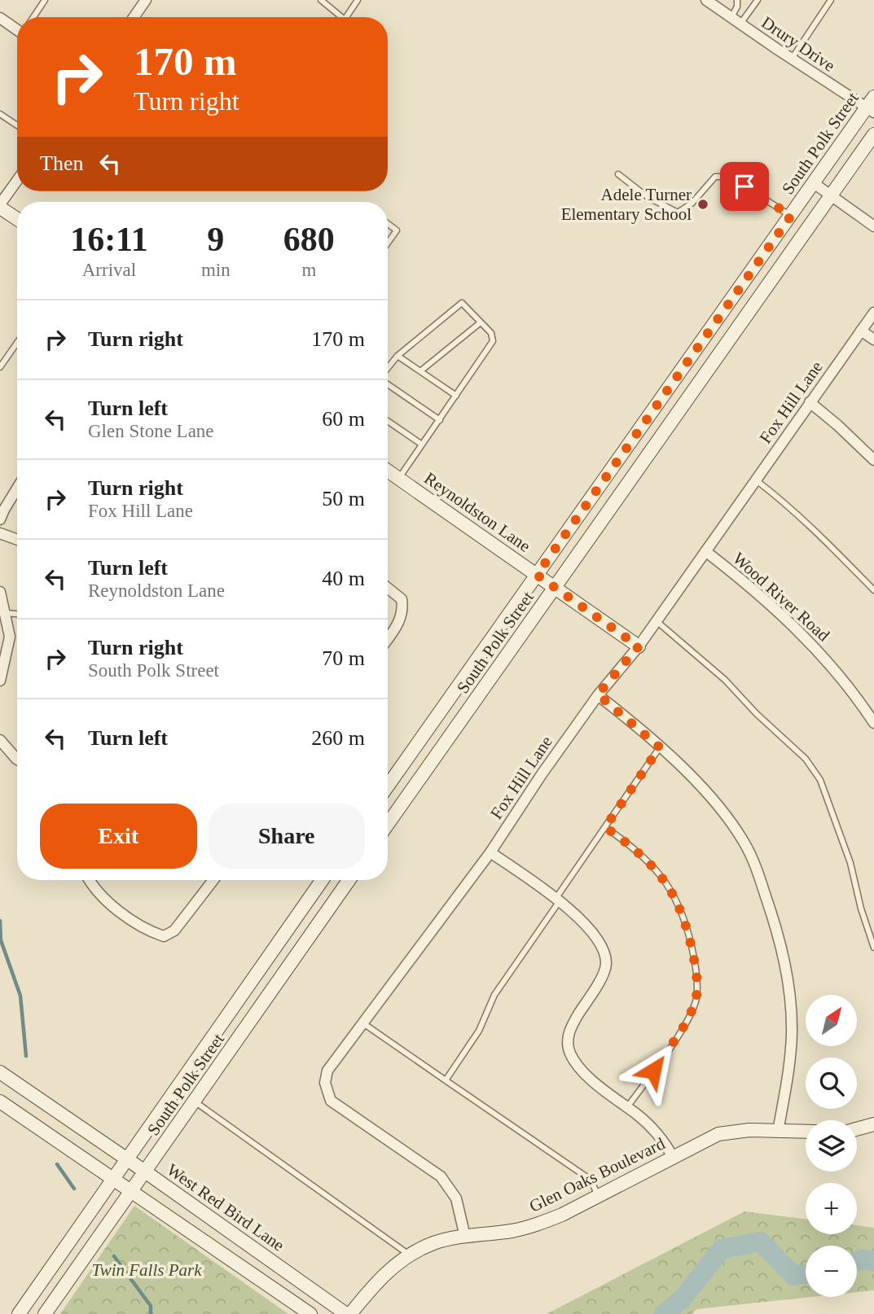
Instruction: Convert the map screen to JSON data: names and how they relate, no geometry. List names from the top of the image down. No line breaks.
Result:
{"streets":{"main road":["South Polk Street","Reynoldston Lane","Glen Oaks Boulevard","West Red Bird Lane"],"street":["Drury Drive","Fox Hill Lane","Wood River Road"]},"crossings":[["Drury Drive","South Polk Street"],["South Polk Street","Reynoldston Lane"],["South Polk Street","West Red Bird Lane"],["Fox Hill Lane","Reynoldston Lane"],["Fox Hill Lane","Wood River Road"],["Fox Hill Lane","Glen Oaks Boulevard"],["Glen Oaks Boulevard","West Red Bird Lane"]],"parks":["Twin Falls Park"],"places":["Adele Turner Elementary School"],"north":"top right","page":{"turn":["170 m","Turn right"],"then":"Then","eta":["16:11","Arrival","9","min","680","m"],"list":[{"name":"Turn right","value":"170 m"},{"name":"Turn left","note":"Glen Stone Lane","value":"60 m"},{"name":"Turn right","note":"Fox Hill Lane","value":"50 m"},{"name":"Turn left","note":"Reynoldston Lane","value":"40 m"},{"name":"Turn right","note":"South Polk Street","value":"70 m"},{"name":"Turn left","value":"260 m"}],"buttons":["Exit","Share"],"map_buttons":["+","−"]}}
